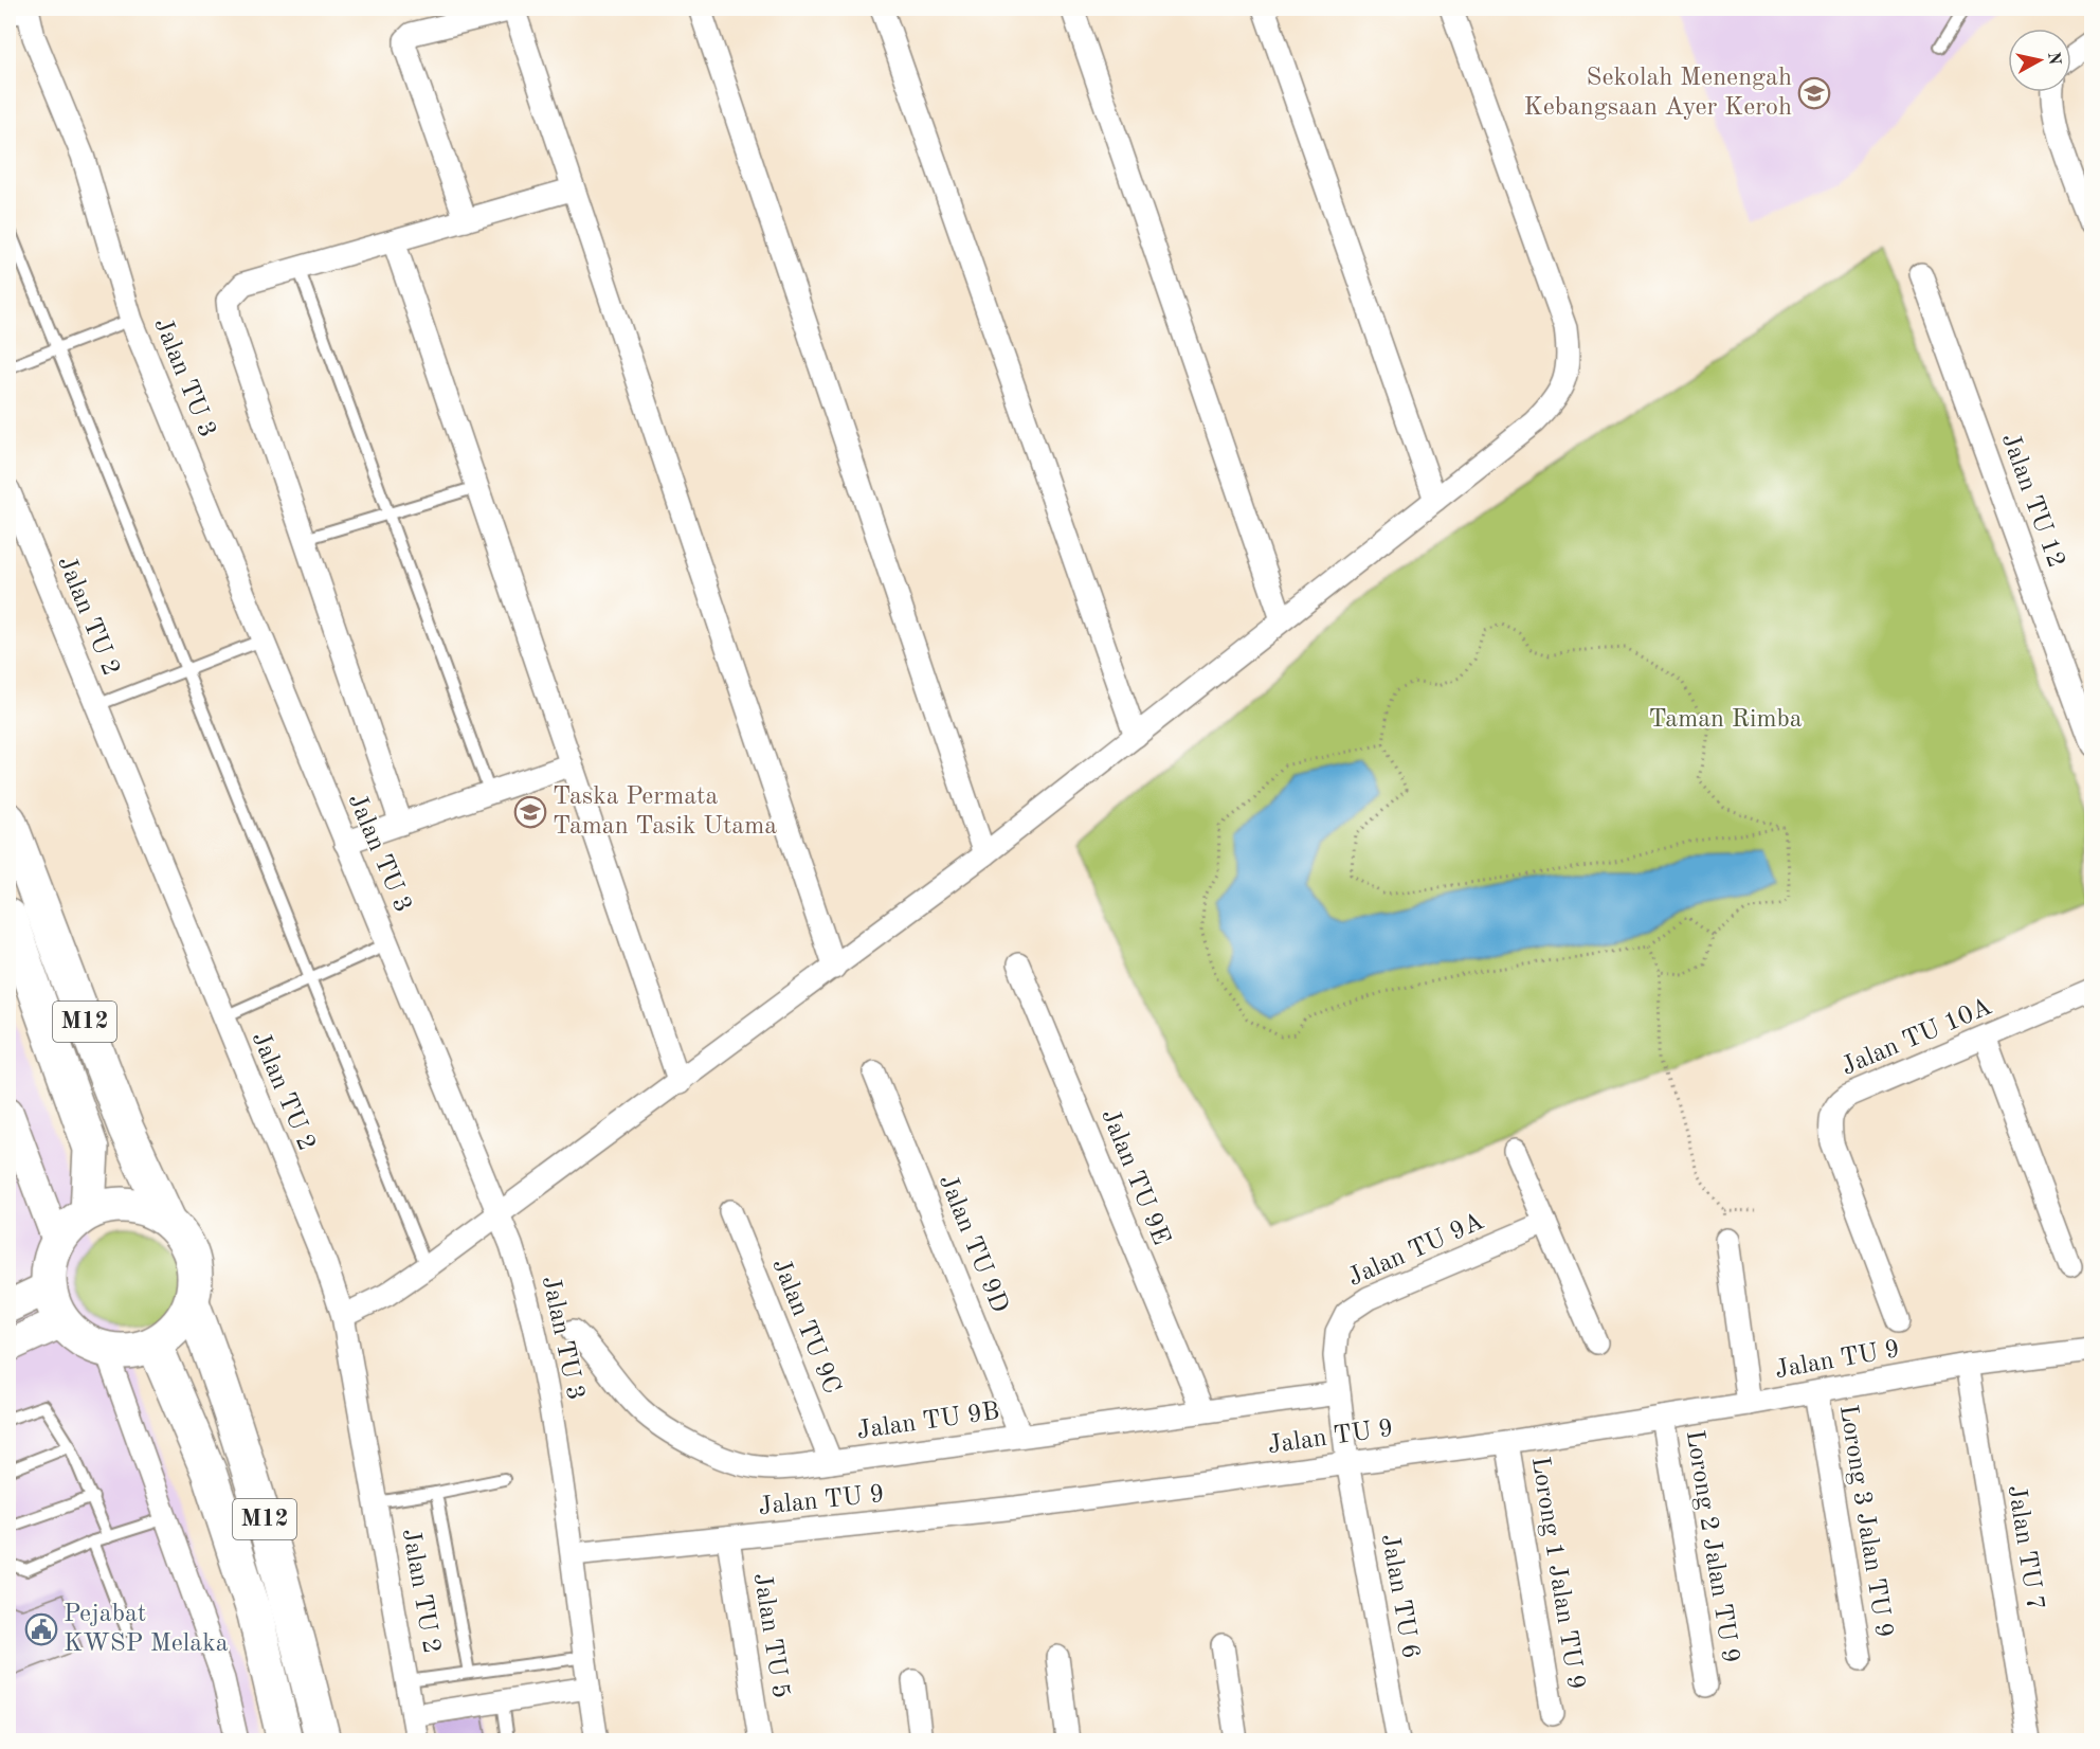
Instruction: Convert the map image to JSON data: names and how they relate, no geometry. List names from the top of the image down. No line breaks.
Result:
{"streets":{"main road":["M12"],"street":["Jalan TU 3","Jalan TU 12","Jalan TU 2","Jalan TU 10A","Jalan TU 9E","Jalan TU 9D","Jalan TU 9A","Jalan TU 9C","Jalan TU 9","Jalan TU 9B","Lorong 3 Jalan TU 9","Lorong 2 Jalan TU 9","Jalan TU 7","Lorong 1 Jalan TU 9","Jalan TU 6","Jalan TU 5"]},"crossings":[["Jalan TU 3","Jalan TU 9"],["Jalan TU 9E","Jalan TU 9B"],["Jalan TU 9D","Jalan TU 9B"],["Jalan TU 9A","Jalan TU 9"],["Jalan TU 9A","Jalan TU 9B"],["Jalan TU 9A","Jalan TU 6"],["Jalan TU 9C","Jalan TU 9B"],["Jalan TU 9","Lorong 3 Jalan TU 9"],["Jalan TU 9","Lorong 2 Jalan TU 9"],["Jalan TU 9","Jalan TU 7"],["Jalan TU 9","Lorong 1 Jalan TU 9"],["Jalan TU 9","Jalan TU 6"],["Jalan TU 9","Jalan TU 5"]],"parks":["Taman Rimba"],"places":{"school or university":["Sekolah Menengah Kebangsaan Ayer Keroh","Taska Permata Taman Tasik Utama"],"public building":["Pejabat KWSP Melaka"]},"north":"right"}
